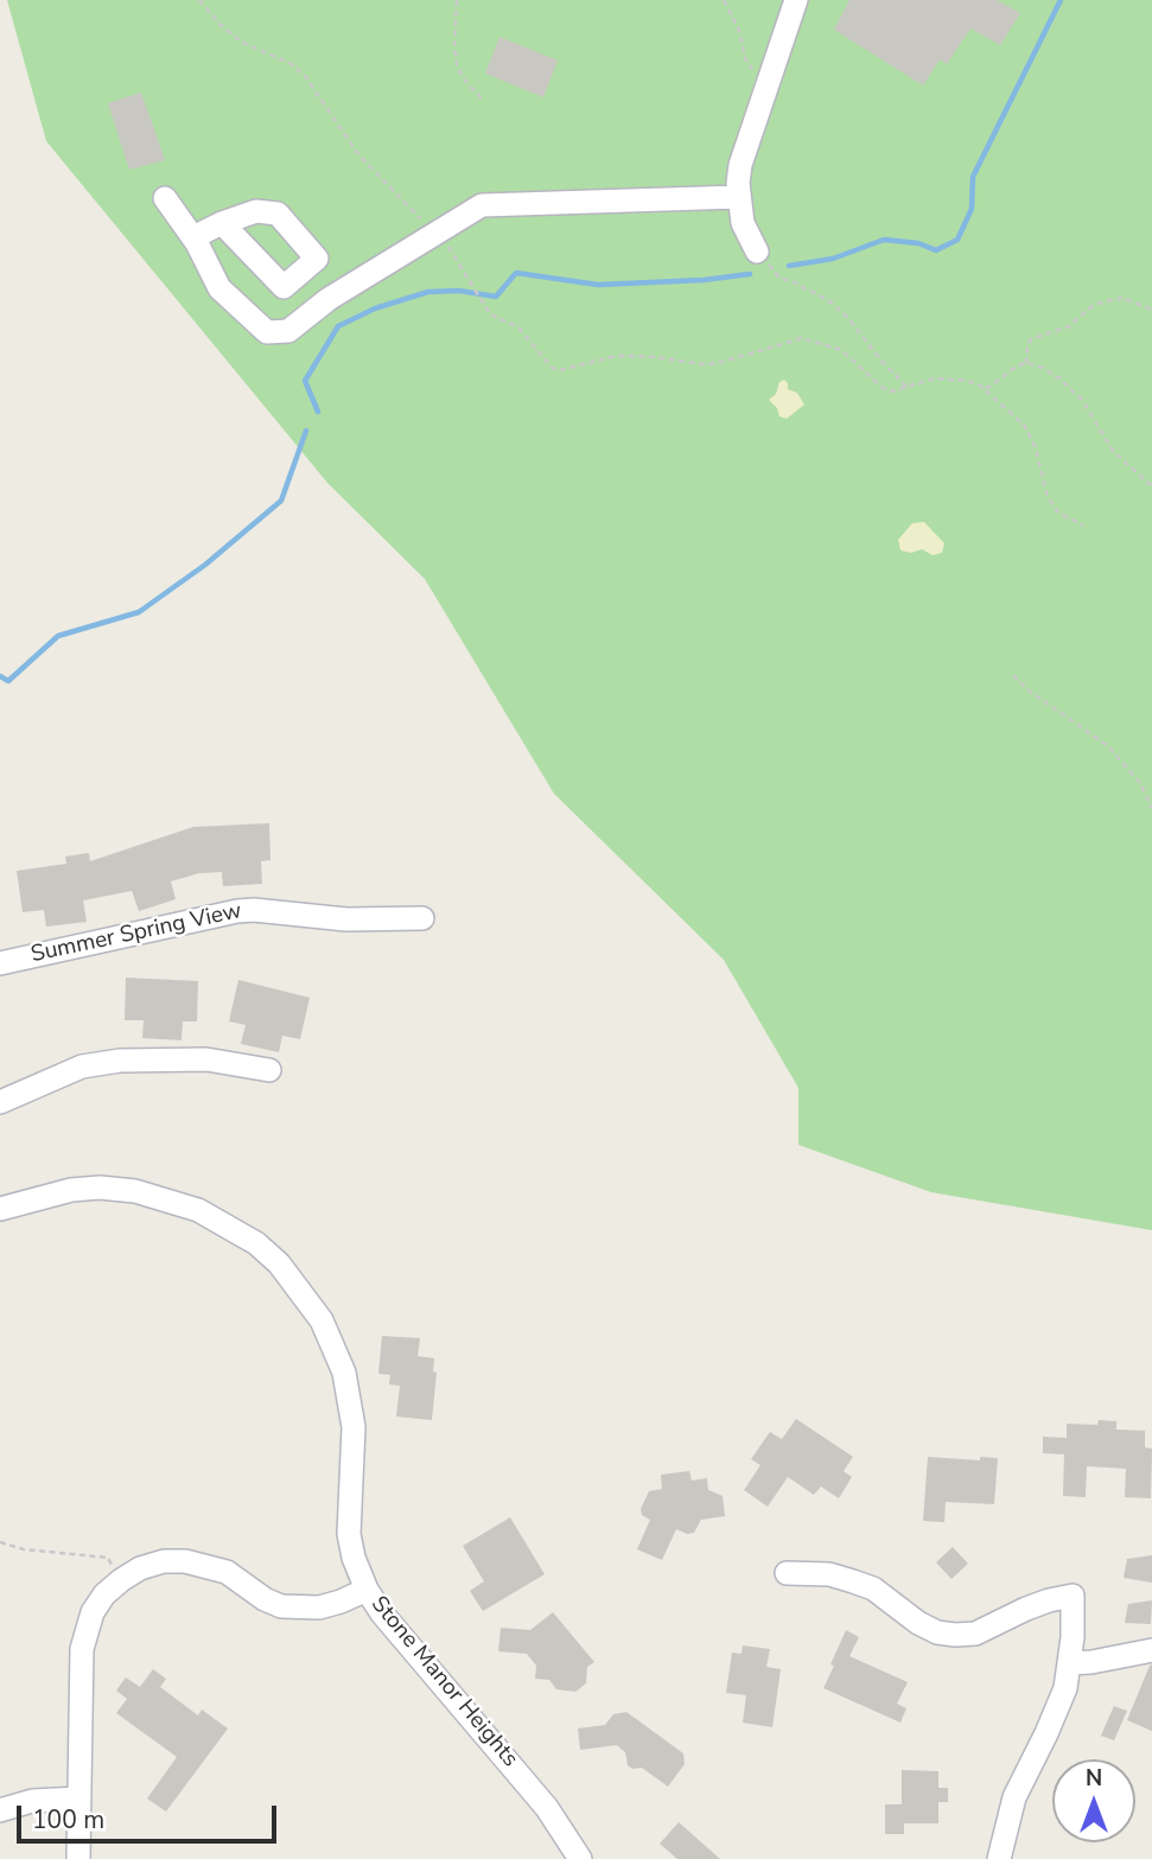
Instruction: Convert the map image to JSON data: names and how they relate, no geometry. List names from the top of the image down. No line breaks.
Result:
{"streets":{"street":["Summer Spring View","Stone Manor Heights"]},"scale_bar":"100 m","north":"top"}
